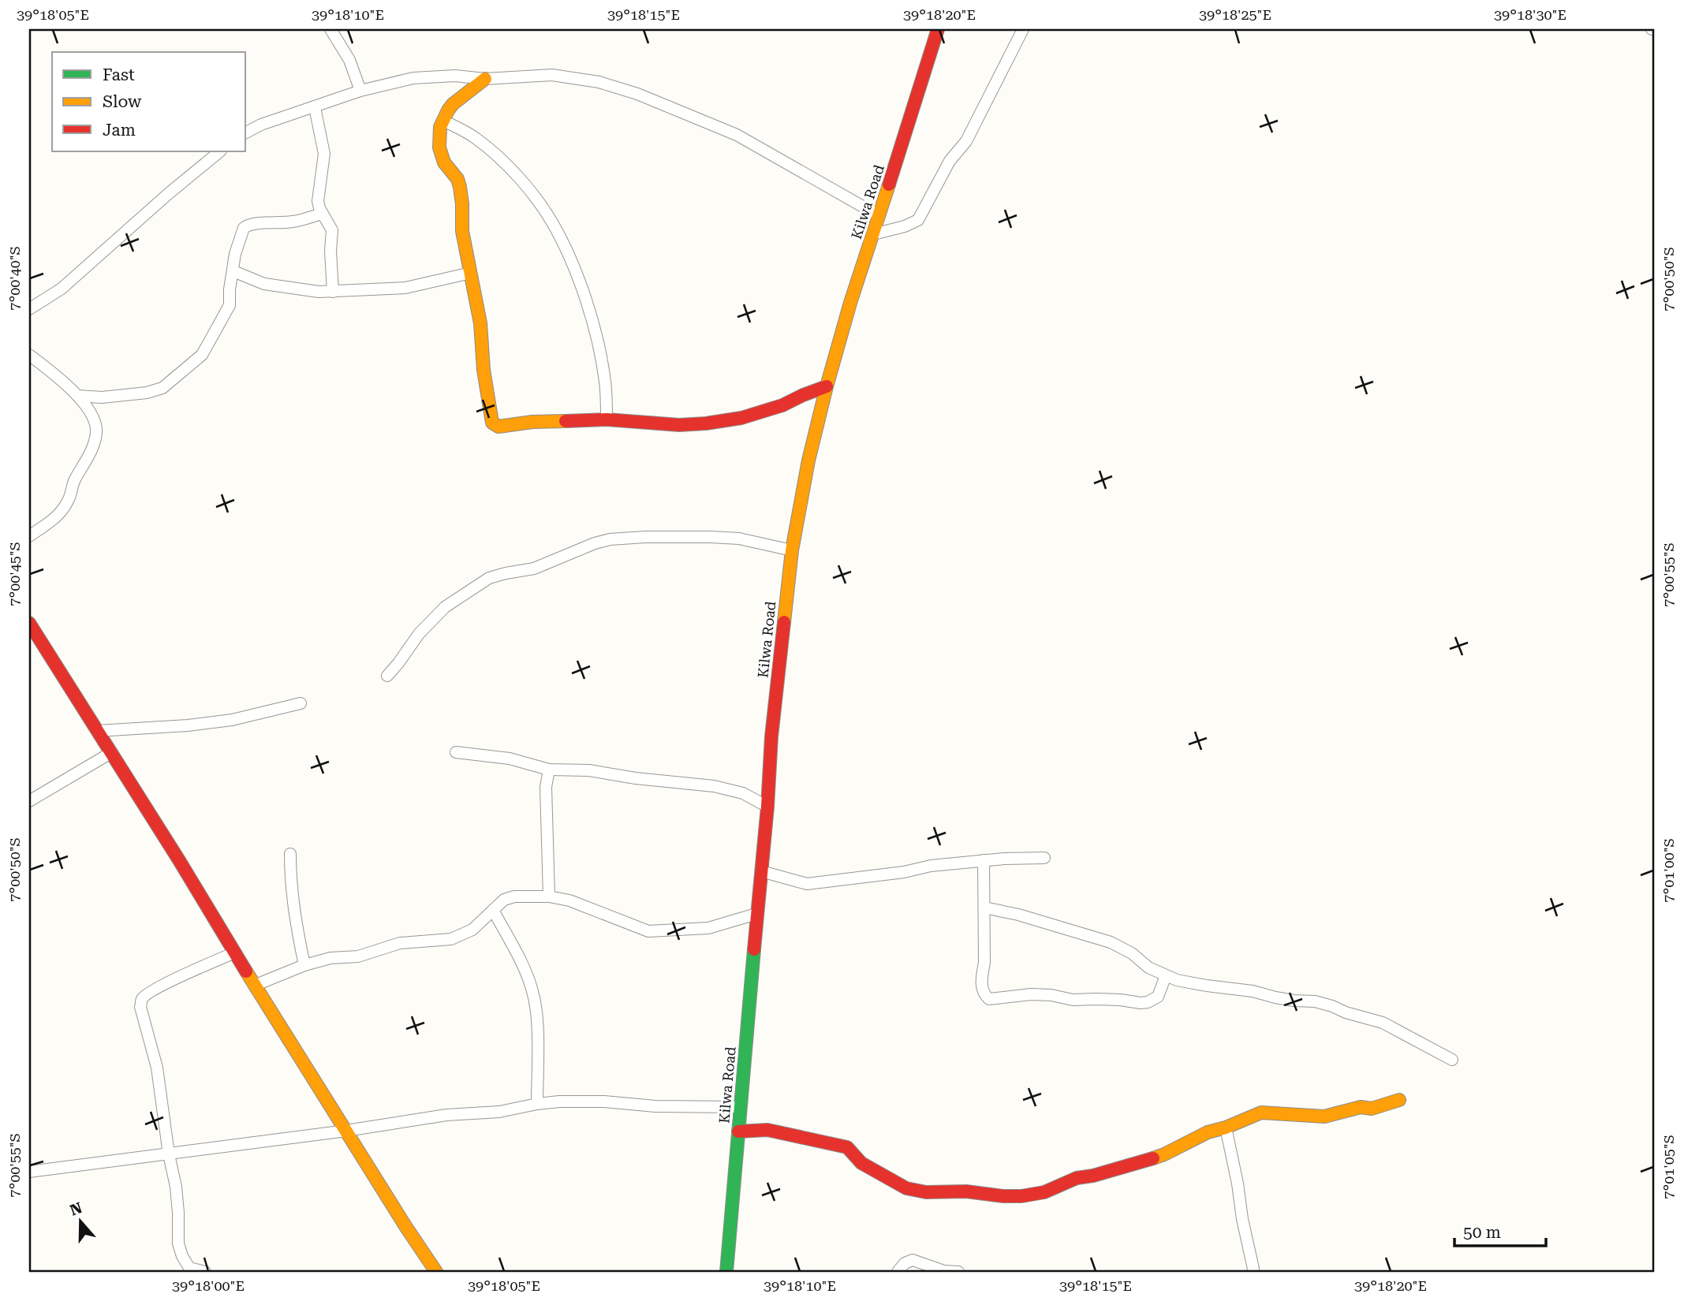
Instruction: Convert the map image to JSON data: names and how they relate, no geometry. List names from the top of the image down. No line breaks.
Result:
{"streets":{"main road":["Kilwa Road"]},"legend":["Fast","Slow","Jam"],"scale_bar":"50 m","north":"top","coordinates":["39°18'05\"E","39°18'10\"E","39°18'15\"E","39°18'20\"E","39°18'25\"E","39°18'30\"E","7°00'40\"S","7°00'50\"S","7°00'45\"S","7°00'55\"S","7°01'00\"S","7°01'05\"S","39°18'00\"E"]}
